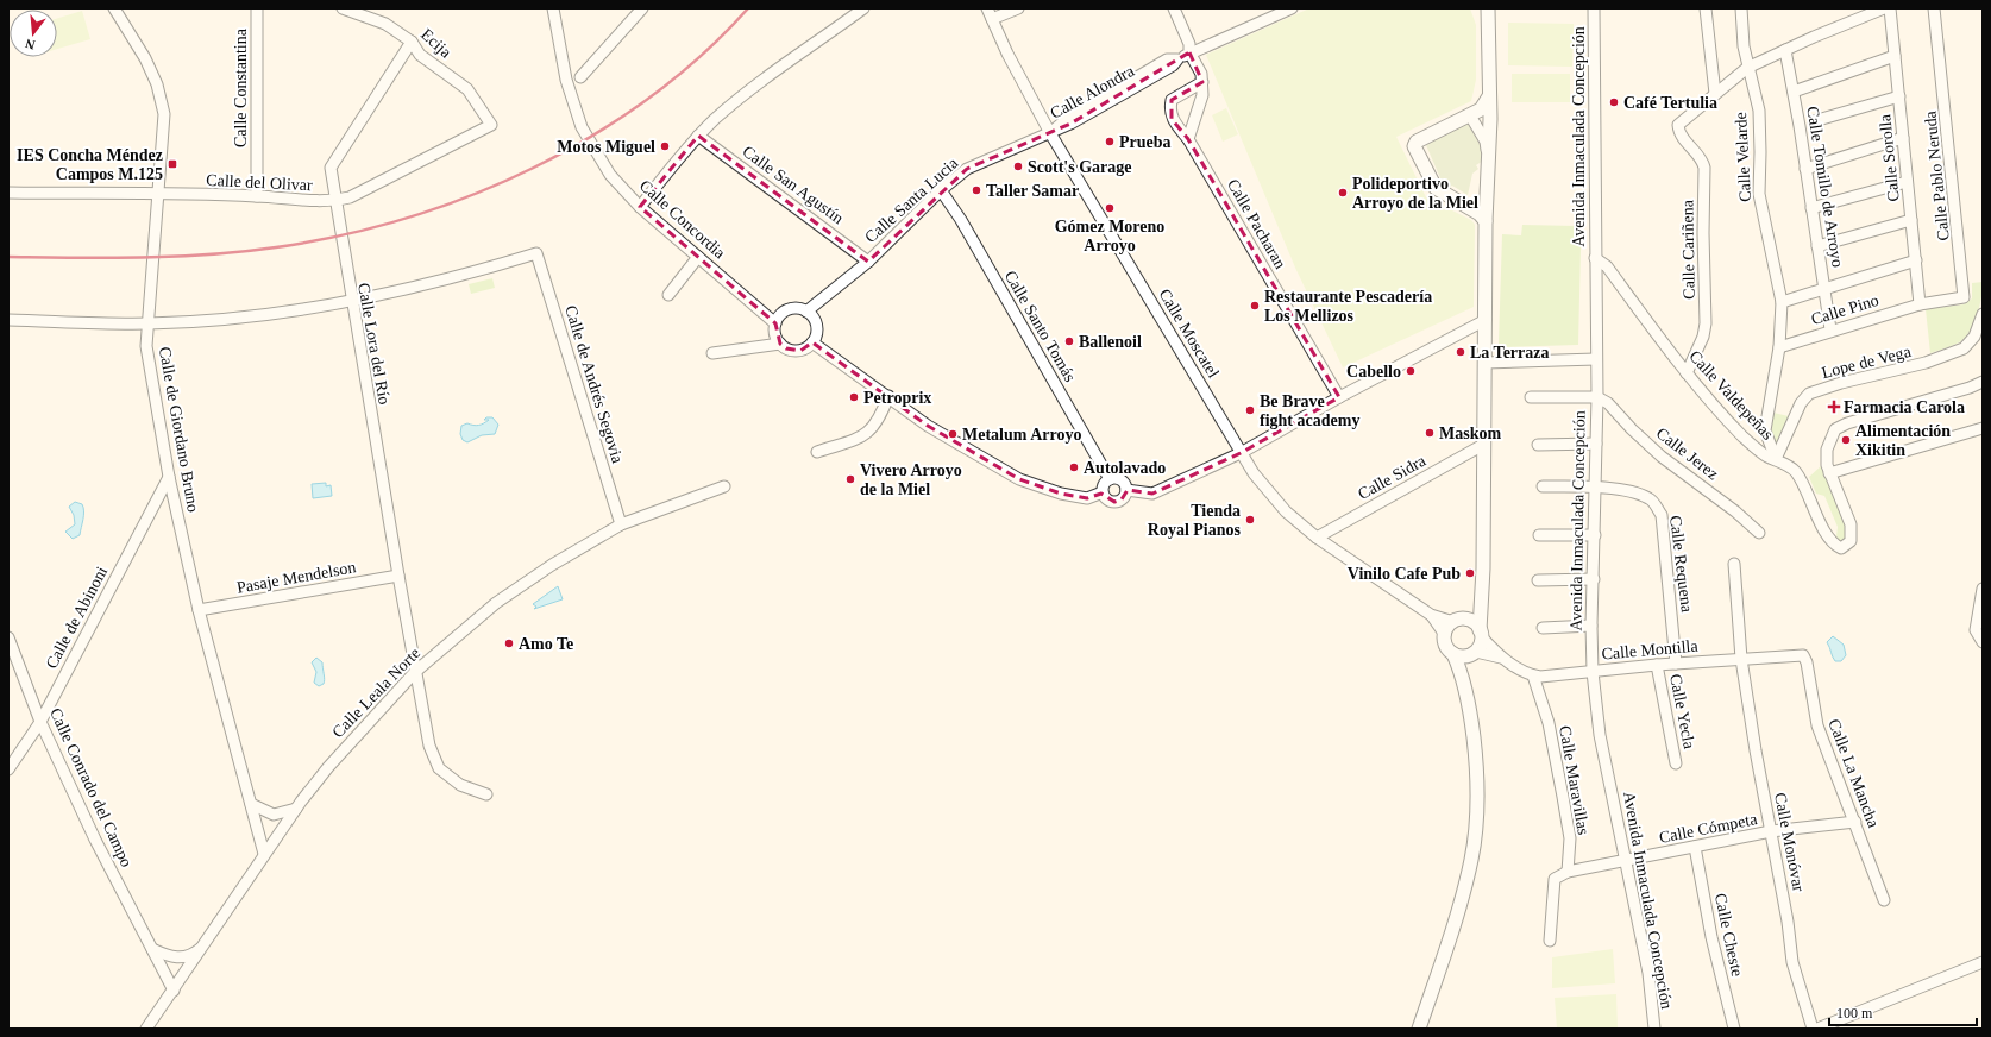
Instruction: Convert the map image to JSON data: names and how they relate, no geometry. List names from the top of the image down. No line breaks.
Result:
{"streets":{"street":["Ecija","Calle Constantina","Calle Alondra","Avenida Inmaculada Concepción","Calle Velarde","Calle Sorolla","Calle Pablo Neruda","Calle del Olivar","Calle San Agustín","Calle Tomillo de Arroyo","Calle Santa Lucia","Calle Concordia","Calle Pacharan","Calle Cariñena","Calle Pino","Calle Santo Tomás","Calle Moscatel","Calle Lora del Río","Lope de Vega","Calle de Andrés Segovia","Calle Valdepeñas","Calle de Giordano Bruno","Calle Jerez","Calle Sidra","Calle Requena","Pasaje Mendelson","Calle de Abinoni","Calle Montilla","Calle Leala Norte","Calle Yecla","Calle La Mancha","Calle Maravillas","Calle Conrado del Campo","Calle Cómpeta","Calle Monóvar","Calle Cheste"]},"crossings":[["Ecija","Calle del Olivar"],["Ecija","Calle Lora del Río"],["Calle Constantina","Calle del Olivar"],["Calle Alondra","Calle Santa Lucia"],["Calle Alondra","Calle Moscatel"],["Avenida Inmaculada Concepción","Calle Valdepeñas"],["Avenida Inmaculada Concepción","Calle Jerez"],["Avenida Inmaculada Concepción","Calle Requena"],["Avenida Inmaculada Concepción","Calle Montilla"],["Avenida Inmaculada Concepción","Calle Cómpeta"],["Calle Velarde","Calle Pino"],["Calle Sorolla","Calle Pablo Neruda"],["Calle Sorolla","Calle Pino"],["Calle Pablo Neruda","Calle Pino"],["Calle del Olivar","Calle Lora del Río"],["Calle del Olivar","Calle de Giordano Bruno"],["Calle San Agustín","Calle Santa Lucia"],["Calle Tomillo de Arroyo","Calle Pino"],["Calle Santa Lucia","Calle Concordia"],["Calle Santa Lucia","Calle Santo Tomás"],["Calle Santa Lucia","Calle Moscatel"],["Calle Cariñena","Calle Valdepeñas"],["Calle Moscatel","Calle Sidra"],["Calle Moscatel","Calle Montilla"],["Calle Lora del Río","Calle de Andrés Segovia"],["Calle Lora del Río","Pasaje Mendelson"],["Calle Lora del Río","Calle Leala Norte"],["Lope de Vega","Calle Valdepeñas"],["Calle de Andrés Segovia","Calle Leala Norte"],["Calle de Giordano Bruno","Pasaje Mendelson"],["Calle de Giordano Bruno","Calle de Abinoni"],["Calle de Giordano Bruno","Calle Leala Norte"],["Calle Requena","Calle Montilla"],["Calle de Abinoni","Calle Conrado del Campo"],["Calle Montilla","Calle Yecla"],["Calle Montilla","Calle La Mancha"],["Calle Montilla","Calle Maravillas"],["Calle Montilla","Calle Monóvar"],["Calle Leala Norte","Calle Conrado del Campo"],["Calle La Mancha","Calle Cómpeta"],["Calle Maravillas","Calle Cómpeta"],["Calle Cómpeta","Calle Monóvar"],["Calle Cómpeta","Calle Cheste"]],"places":{"other":["Café Tertulia","Prueba","Motos Miguel","Scott's Garage","Taller Samar","Polideportivo Arroyo de la Miel","Gómez Moreno Arroyo","Restaurante Pescadería Los Mellizos","Ballenoil","La Terraza","Cabello","Petroprix","Be Brave fight academy","Maskom","Metalum Arroyo","Alimentación Xikitin","Autolavado","Vivero Arroyo de la Miel","Tienda Royal Pianos","Vinilo Cafe Pub","Amo Te"],"transit":["IES Concha Méndez Campos M.125"],"health":["Farmacia Carola"]},"scale_bar":"100 m","north":"bottom"}
